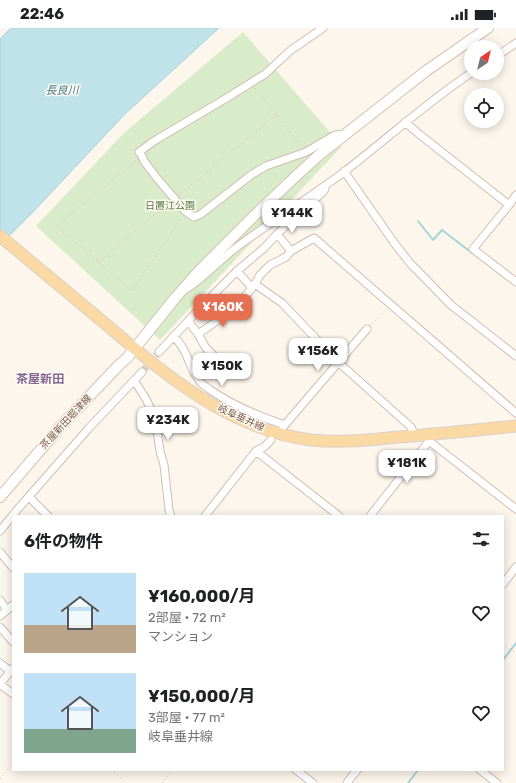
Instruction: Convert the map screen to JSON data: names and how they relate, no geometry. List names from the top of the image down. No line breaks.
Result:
{"streets":{"main road":["岐阜垂井線"],"street":["茶屋新田堀津線"]},"crossings":[["岐阜垂井線","茶屋新田堀津線"]],"districts":["茶屋新田"],"water":["長良川"],"parks":["日置江公園"],"north":"top right","page":{"status":"22:46","price":["¥144K","¥160K","¥156K","¥150K","¥234K","¥181K"],"heading":"6件の物件","list":[{"name":"¥160,000/月","note":"2部屋 · 72 m² · マンション"},{"name":"¥150,000/月","note":"3部屋 · 77 m² · 岐阜垂井線"}]}}
